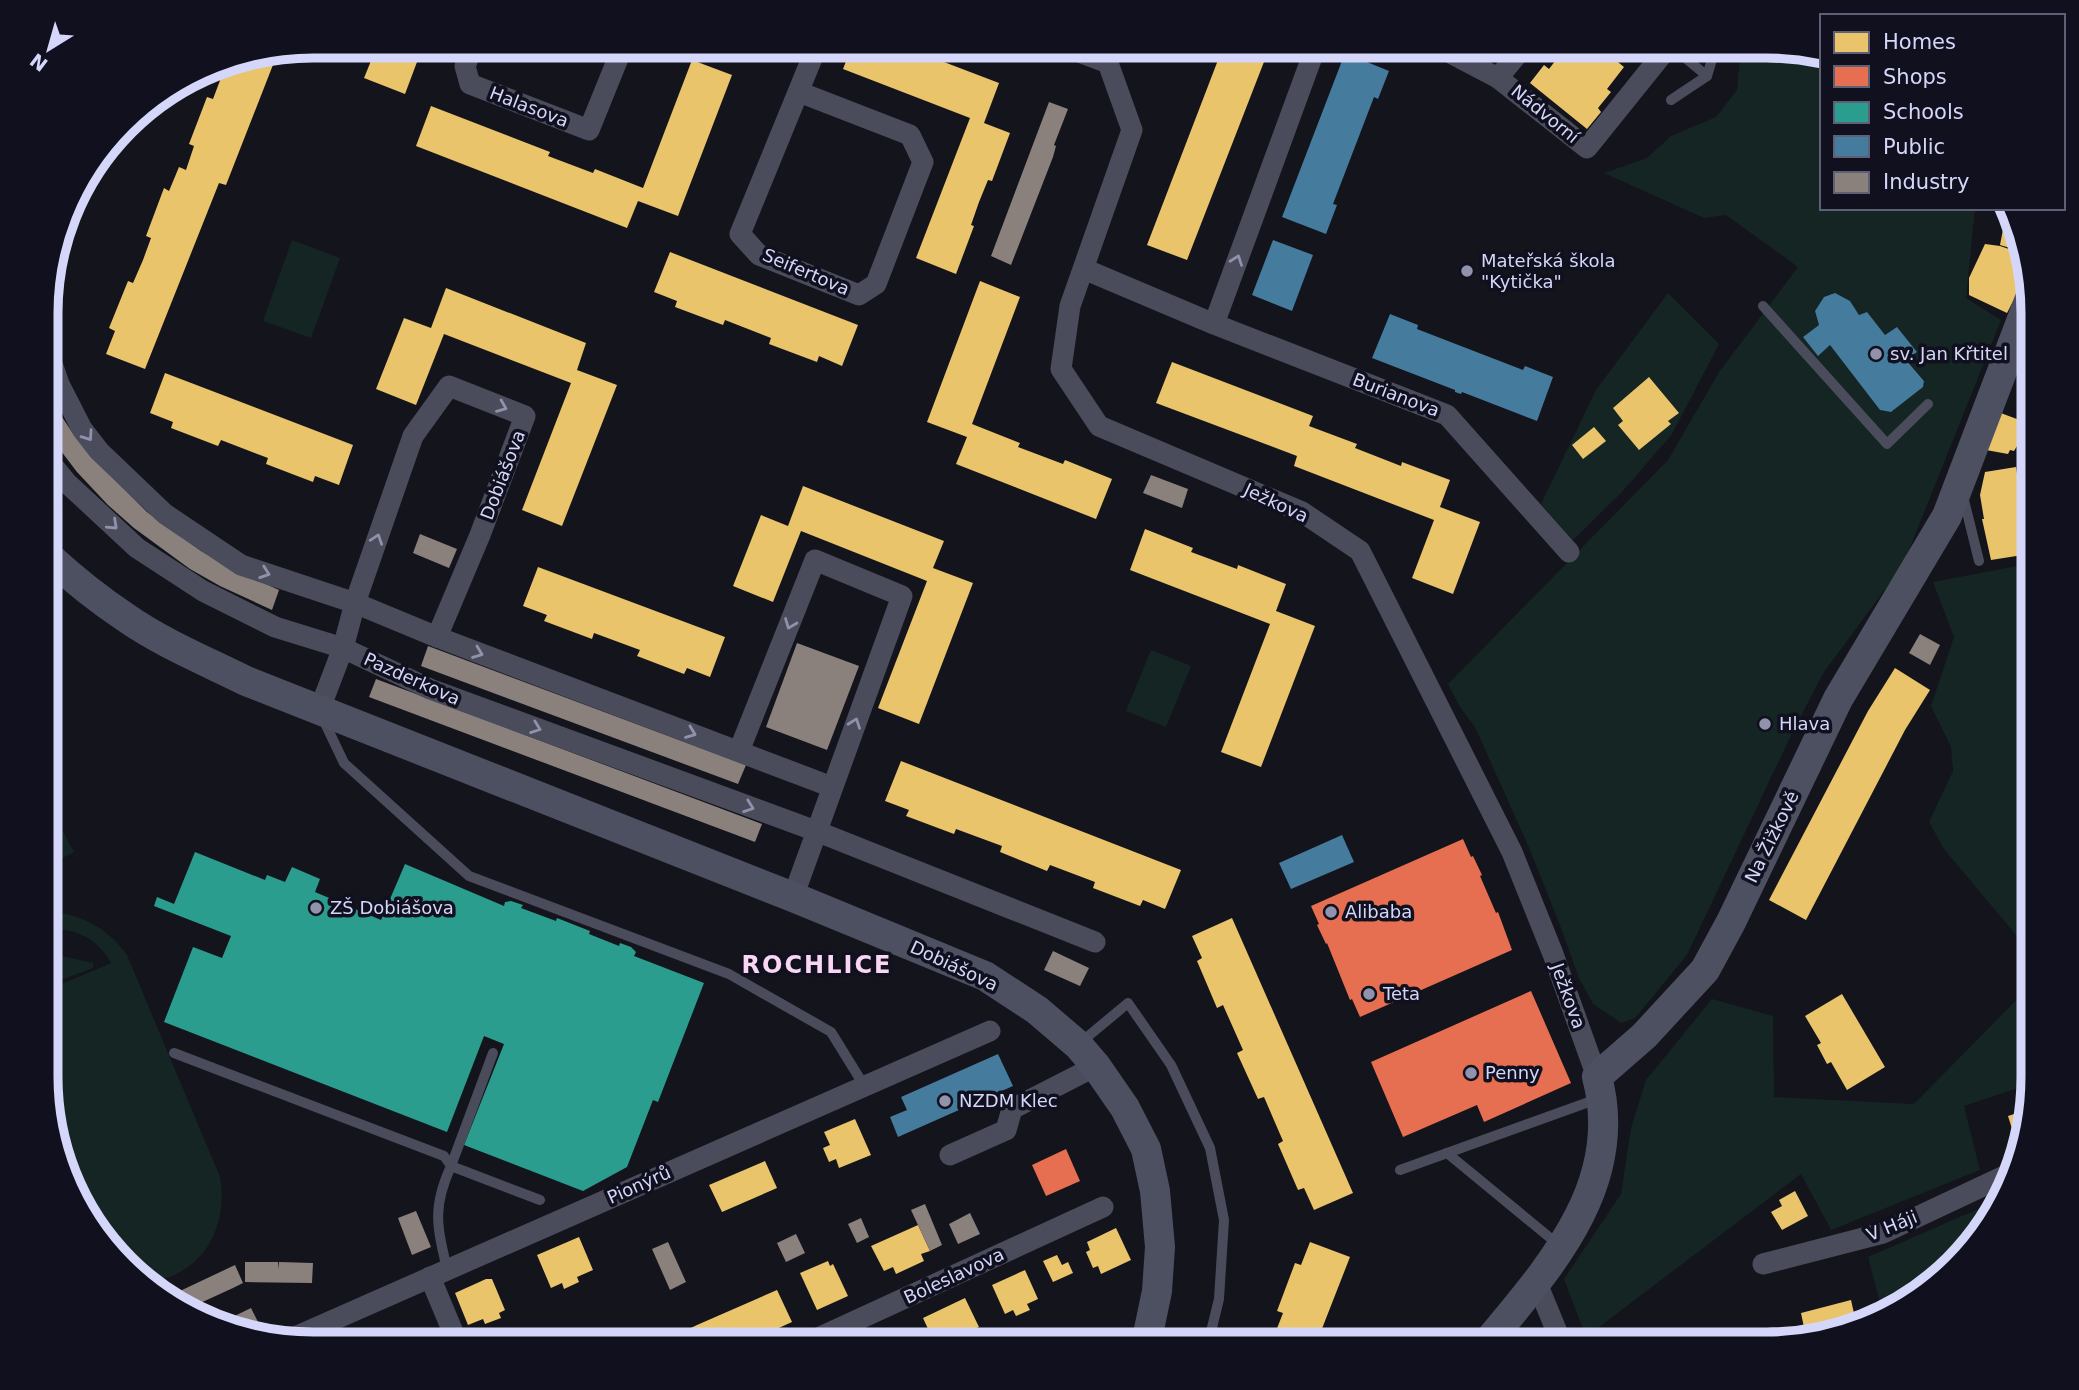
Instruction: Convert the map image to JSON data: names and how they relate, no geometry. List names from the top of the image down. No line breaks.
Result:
{"streets":{"street":["Halasova","Nádvorní","Seifertova","Burianova","Dobiášova","Ježkova","Pazderkova","Na Žižkově","Pionýrů","V Háji","Boleslavova"]},"crossings":[["Burianova","Ježkova"],["Dobiášova","Pazderkova"],["Ježkova","Na Žižkově"]],"districts":["ROCHLICE"],"places":["Mateřská škola \"Kytička\"","sv. Jan Křtitel","Hlava","ZŠ Dobiášova","Alibaba","Teta","Penny","NZDM Klec"],"legend":["Homes","Shops","Schools","Public","Industry"],"north":"bottom left"}
